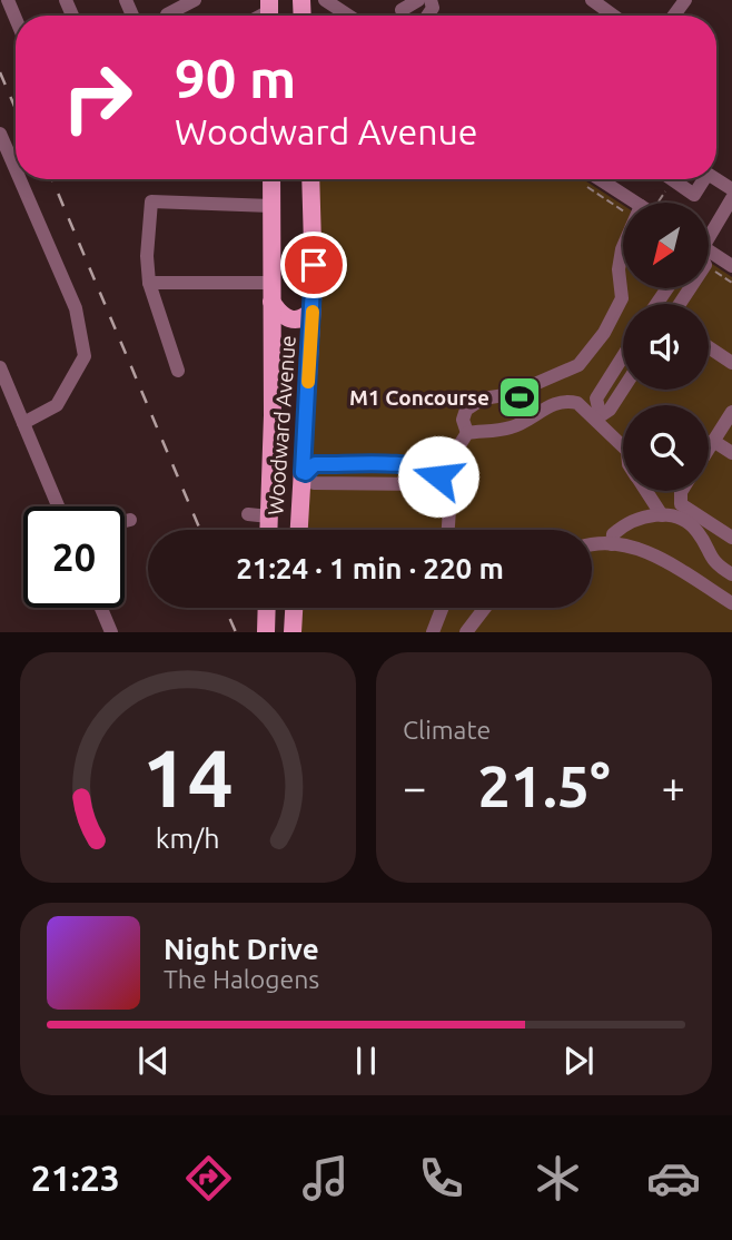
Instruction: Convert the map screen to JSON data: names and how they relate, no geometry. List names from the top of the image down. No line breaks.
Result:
{"streets":{"main road":["Woodward Avenue"]},"places":{"sports":["M1 Concourse"]},"north":"bottom left","page":{"turn":["90 m","Woodward Avenue"],"limit":"20","trip":"21:24 · 1 min · 220 m","tile":"Climate","heat":["−","21.5°","+"],"song":["Night Drive","The Halogens"],"tabs":"21:23","gauge":["14","km/h"]}}
